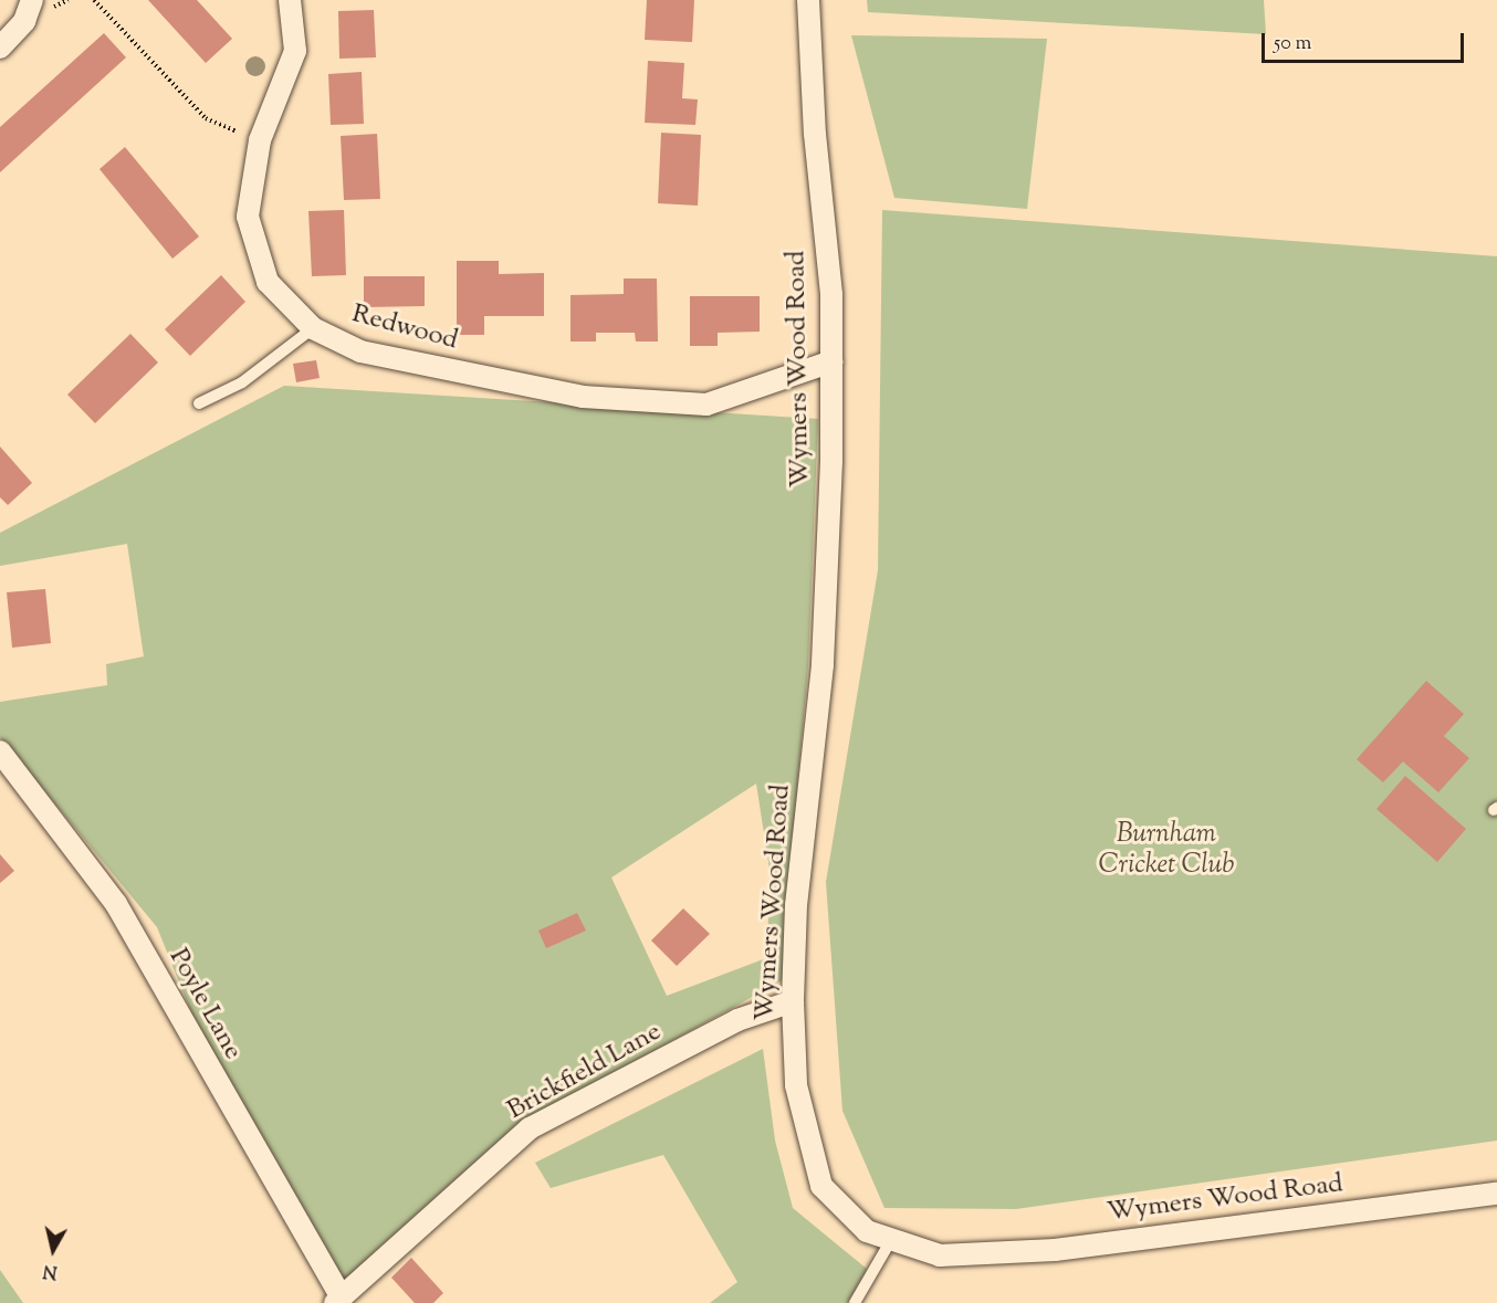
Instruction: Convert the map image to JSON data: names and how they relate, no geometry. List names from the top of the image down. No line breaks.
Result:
{"streets":{"street":["Redwood","Wymers Wood Road","Poyle Lane","Brickfield Lane"]},"crossings":[["Redwood","Wymers Wood Road"],["Wymers Wood Road","Brickfield Lane"],["Poyle Lane","Brickfield Lane"]],"parks":["Burnham Cricket Club"],"scale_bar":"50 m","north":"bottom"}
